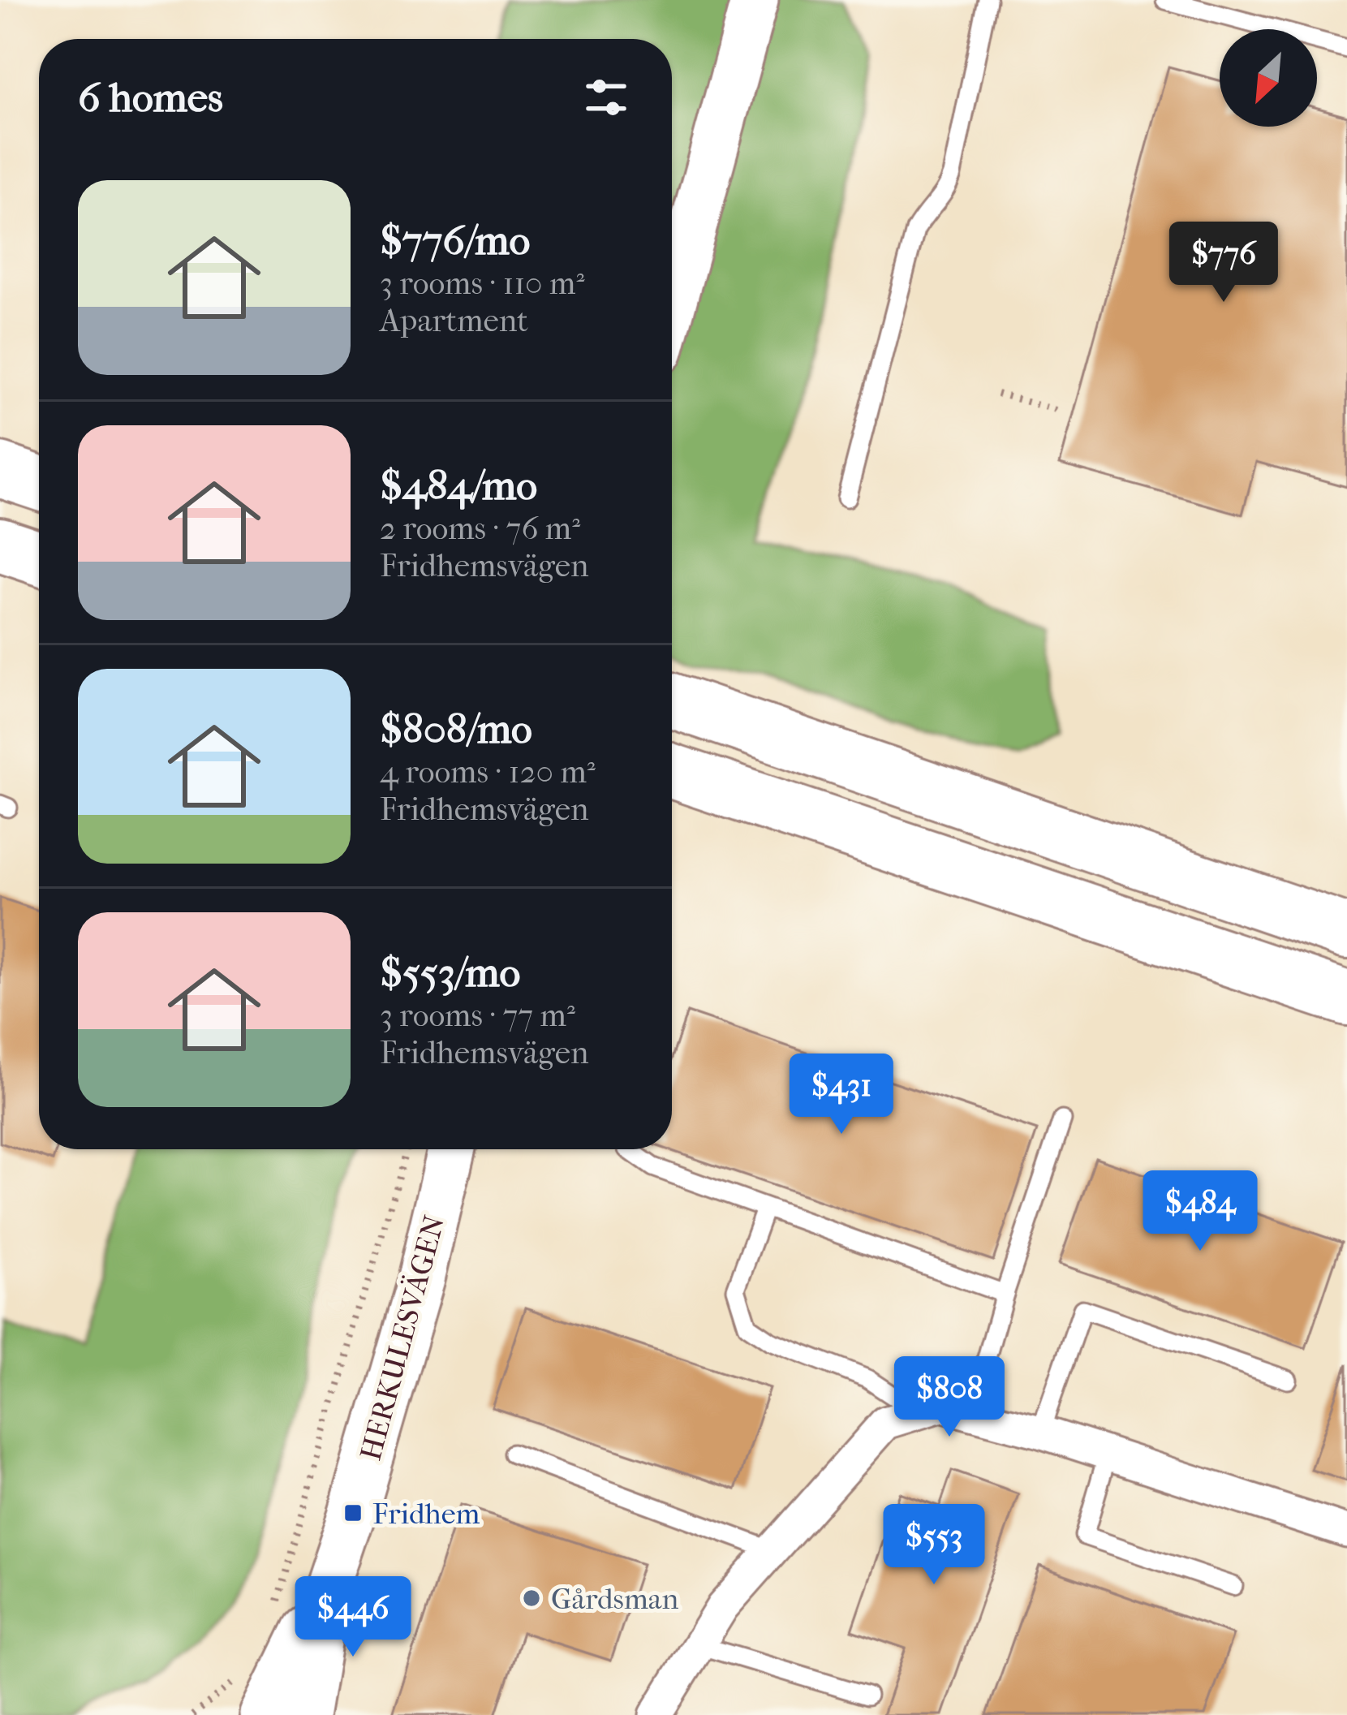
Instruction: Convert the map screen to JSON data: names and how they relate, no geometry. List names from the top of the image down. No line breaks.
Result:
{"streets":{"street":["HERKULESVÄGEN"]},"places":{"transit":["Fridhem"],"other":["Gårdsman"]},"north":"bottom left","page":{"heading":"6 homes","list":[{"name":"$776/mo","note":"3 rooms · 110 m² · Apartment"},{"name":"$484/mo","note":"2 rooms · 76 m² · Fridhemsvägen"},{"name":"$808/mo","note":"4 rooms · 120 m² · Fridhemsvägen"},{"name":"$553/mo","note":"3 rooms · 77 m² · Fridhemsvägen"}],"price":["$776","$431","$484","$808","$553","$446"]}}
